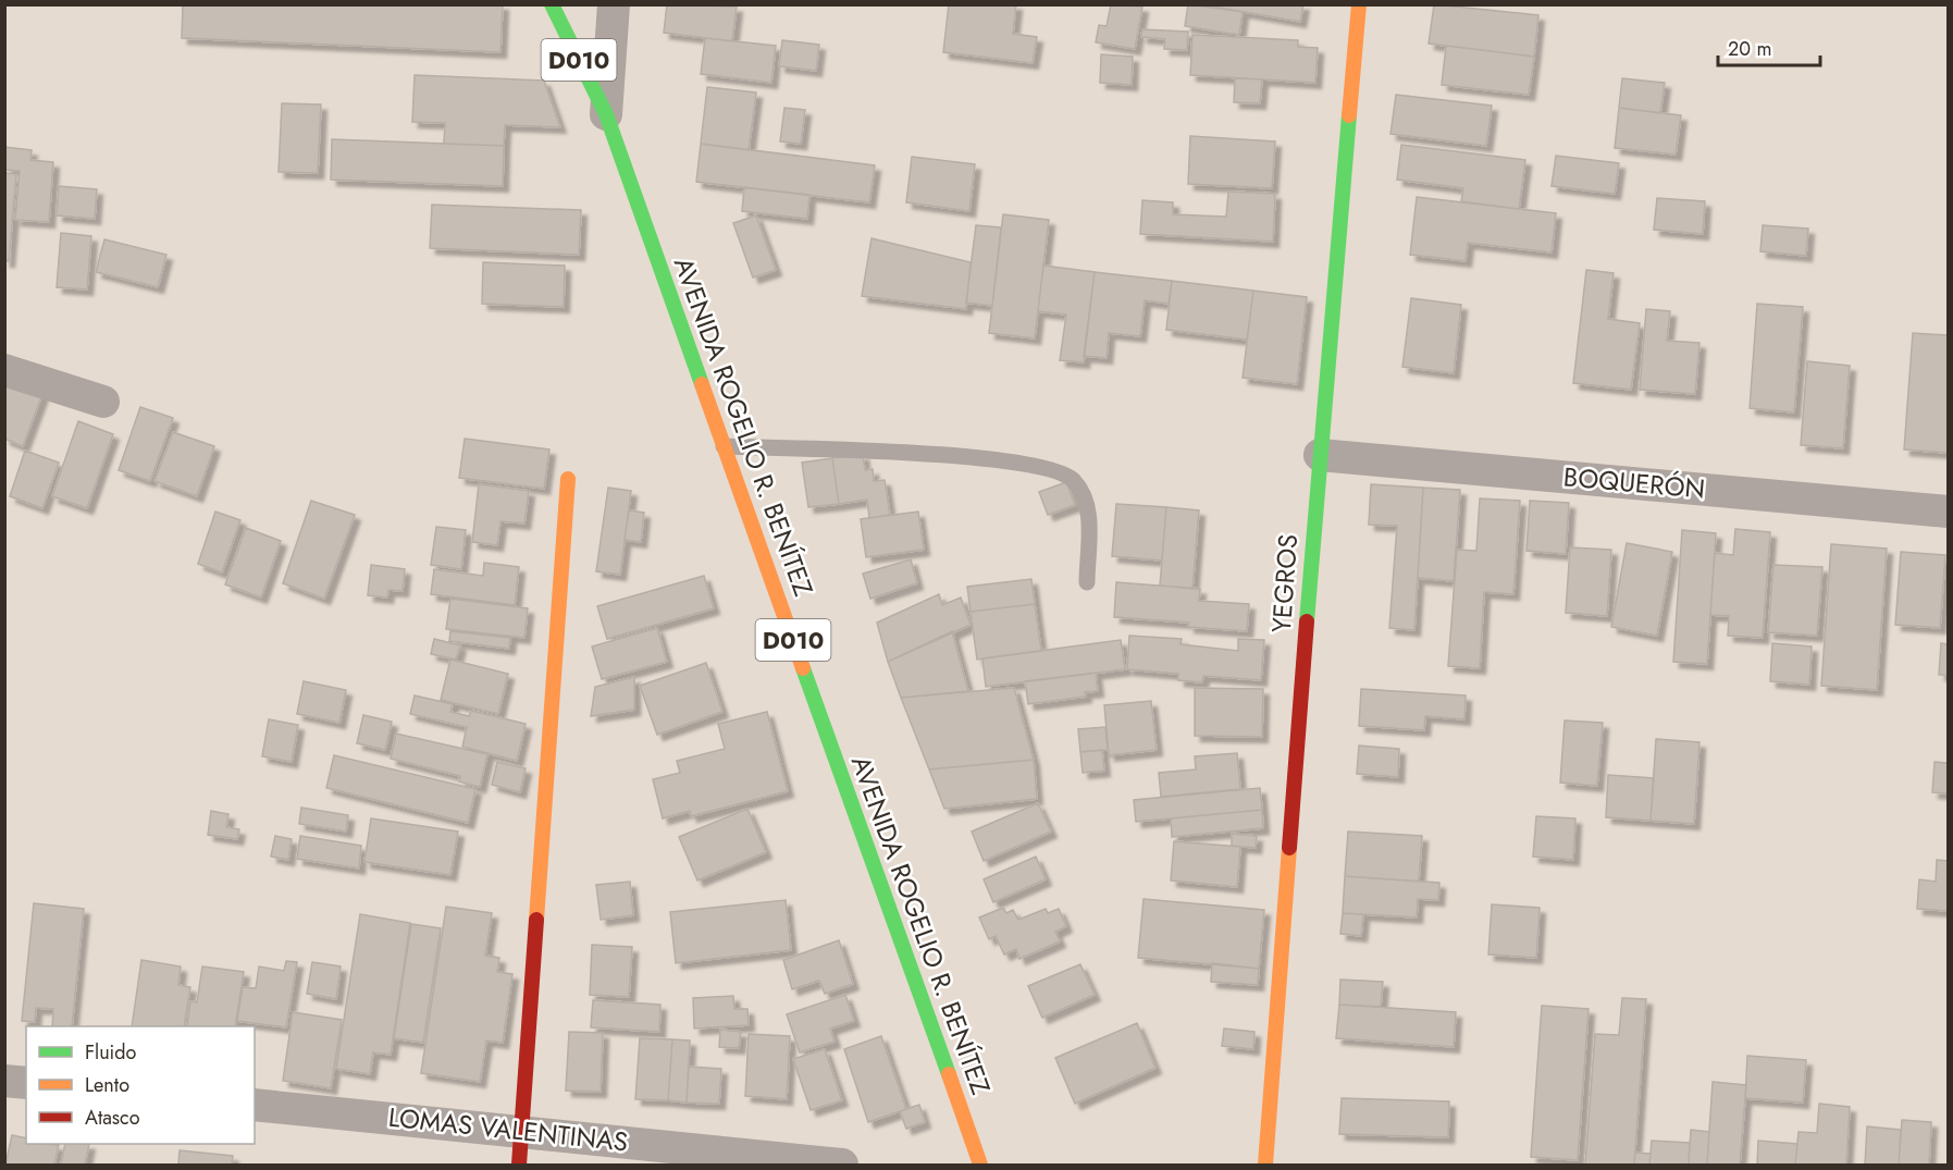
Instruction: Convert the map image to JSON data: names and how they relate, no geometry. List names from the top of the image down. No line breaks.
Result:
{"streets":{"street":["D010","AVENIDA ROGELIO R. BENÍTEZ","BOQUERÓN","YEGROS","LOMAS VALENTINAS"]},"crossings":[["BOQUERÓN","YEGROS"]],"legend":["Fluido","Lento","Atasco"],"scale_bar":"20 m"}
